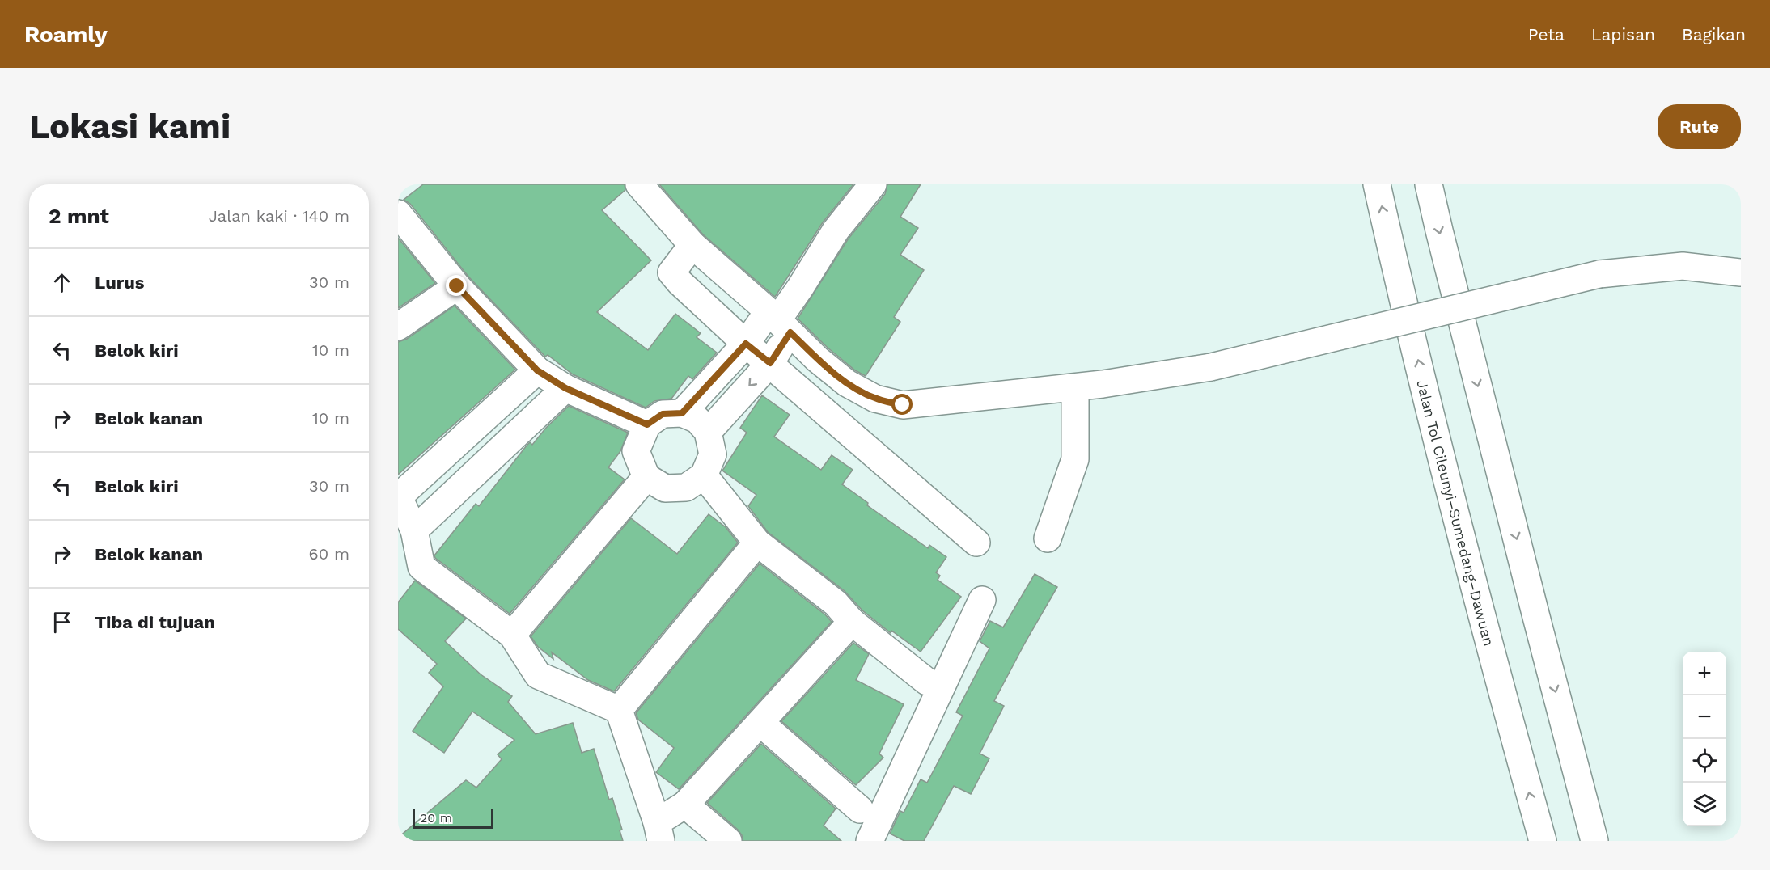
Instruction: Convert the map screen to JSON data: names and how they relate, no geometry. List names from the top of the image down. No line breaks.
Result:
{"streets":{"main road":["Jalan Tol Cileunyi–Sumedang–Dawuan"]},"scale_bar":"20 m","page":{"header":"Roamly","nav":["Peta","Lapisan","Bagikan"],"buttons":"Rute","title":"Lokasi kami","heading":["2 mnt","Jalan kaki · 140 m"],"list":[["Lurus","30 m"],["Belok kiri","10 m"],["Belok kanan","10 m"],["Belok kiri","30 m"],["Belok kanan","60 m"],"Tiba di tujuan"],"map_buttons":["+","−"],"scale":"20 m"}}
